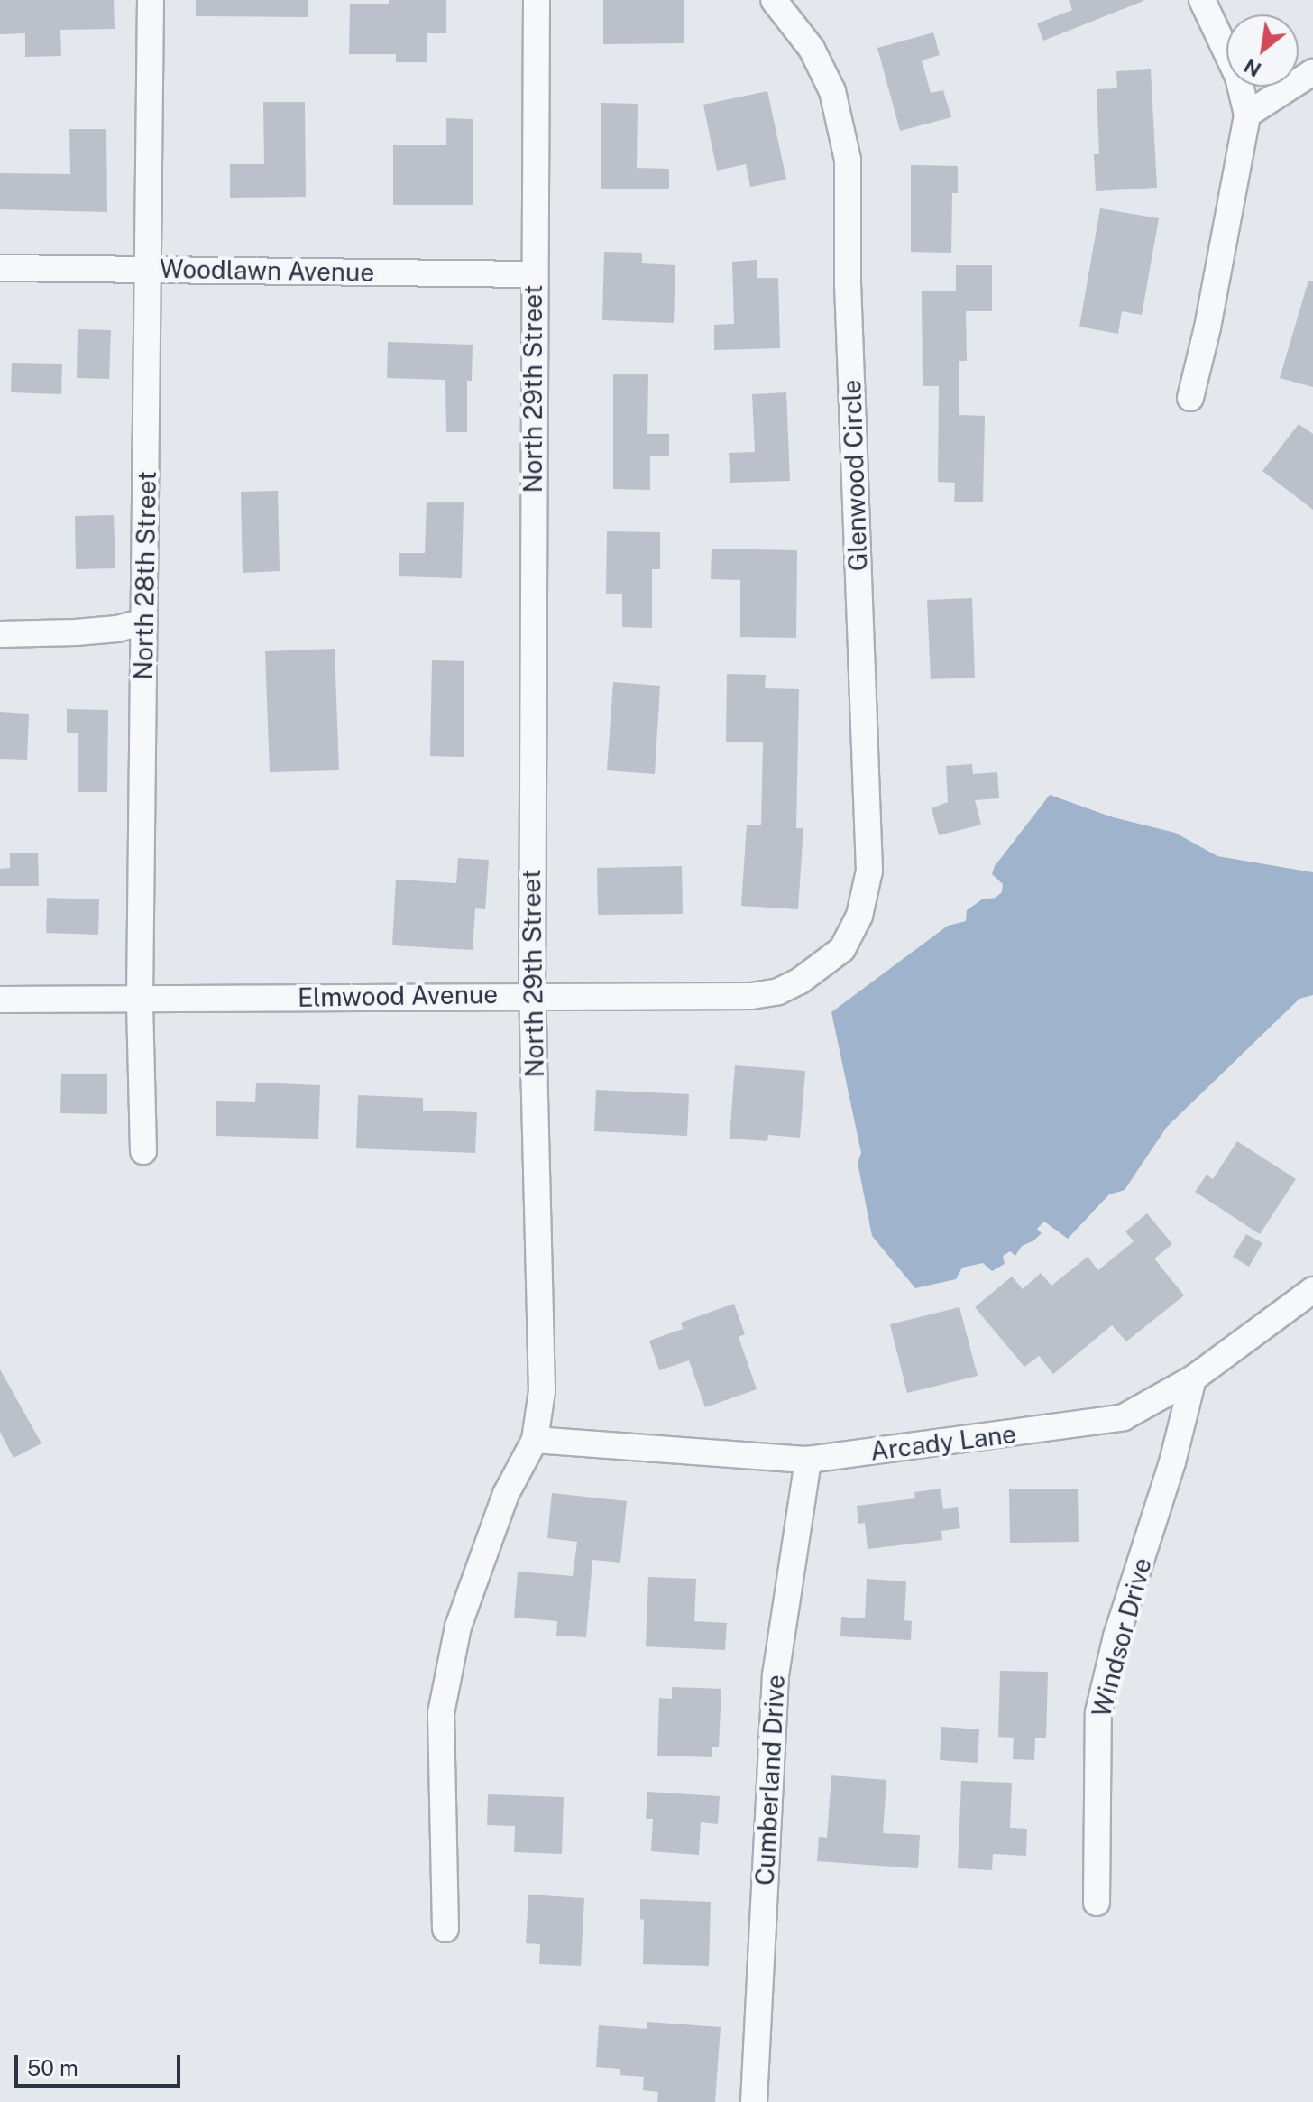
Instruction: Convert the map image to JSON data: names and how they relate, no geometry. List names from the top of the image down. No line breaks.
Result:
{"streets":{"street":["Woodlawn Avenue","North 29th Street","Glenwood Circle","North 28th Street","Elmwood Avenue","Arcady Lane","Windsor Drive","Cumberland Drive"]},"crossings":[["Woodlawn Avenue","North 29th Street"],["Woodlawn Avenue","North 28th Street"],["North 29th Street","Elmwood Avenue"],["North 29th Street","Arcady Lane"],["Glenwood Circle","Elmwood Avenue"],["North 28th Street","Elmwood Avenue"],["Arcady Lane","Windsor Drive"],["Arcady Lane","Cumberland Drive"]],"scale_bar":"50 m","north":"bottom left"}
